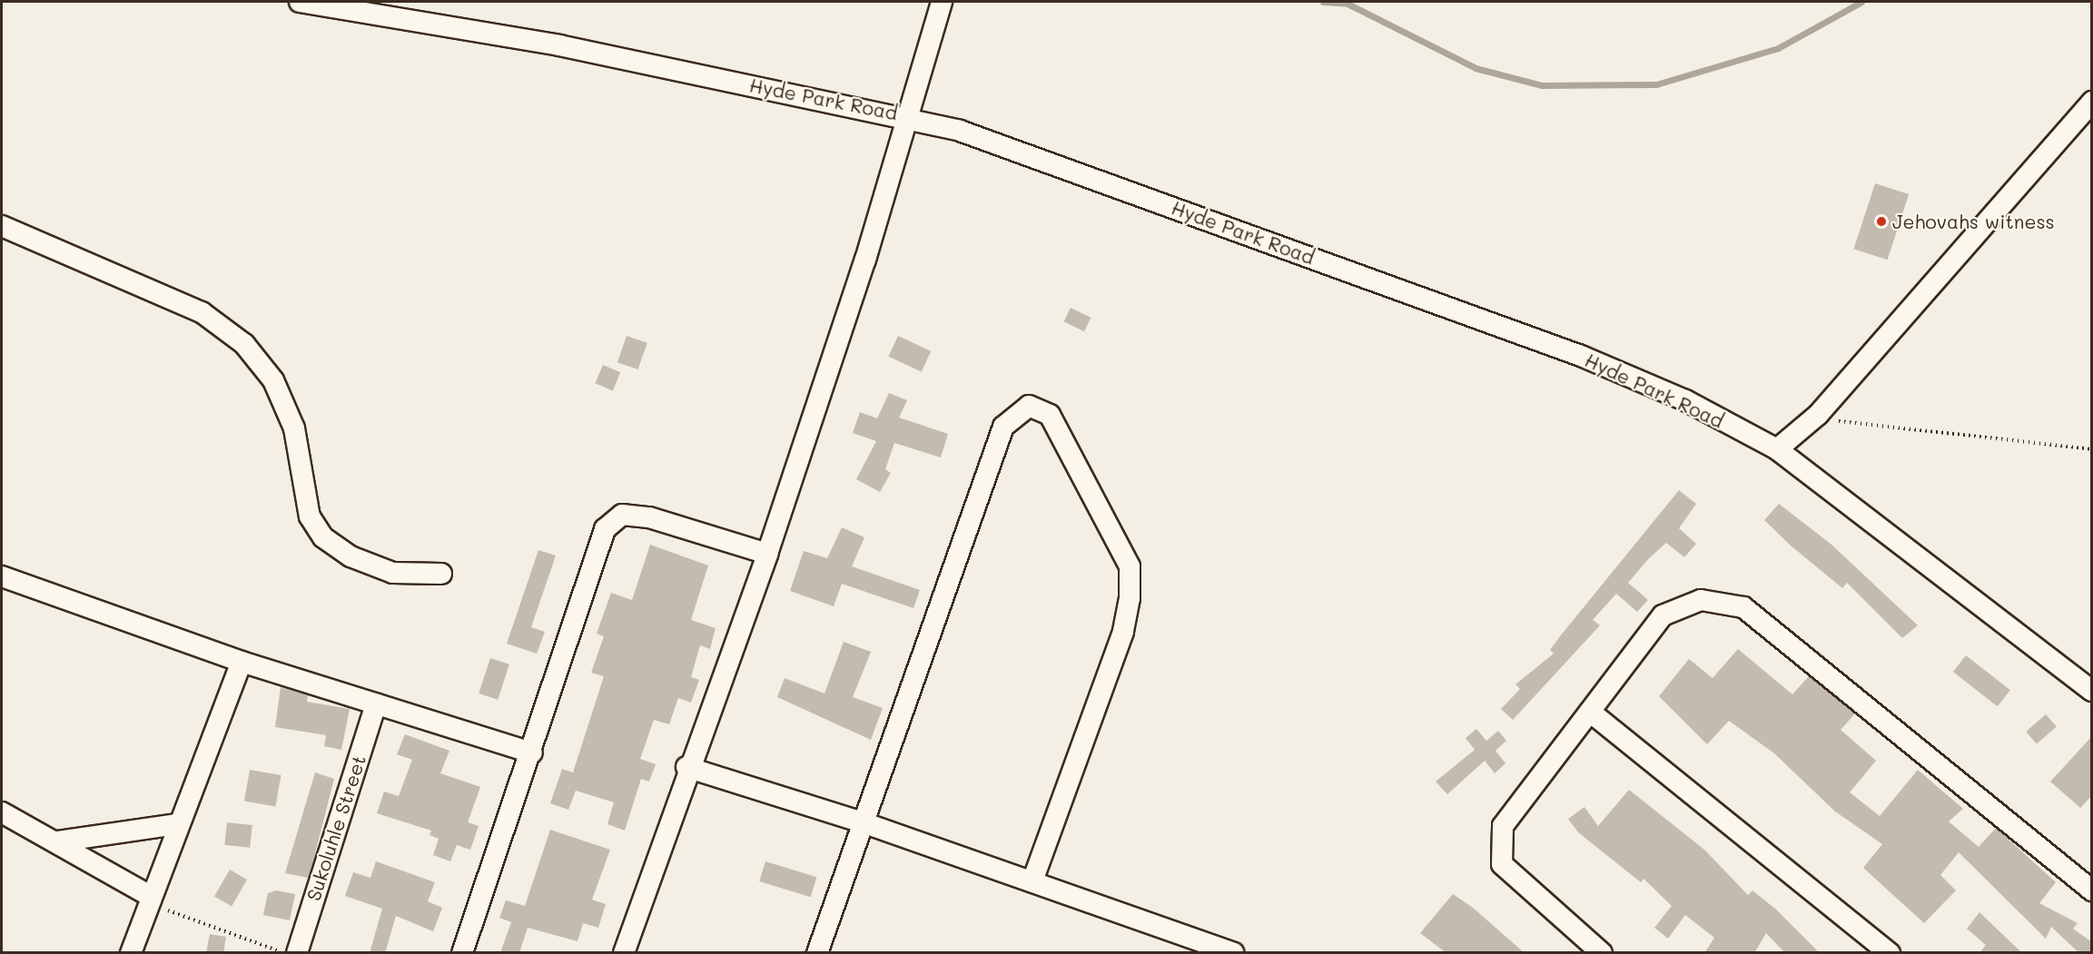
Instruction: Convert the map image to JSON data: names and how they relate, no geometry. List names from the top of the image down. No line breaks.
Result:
{"streets":{"street":["Hyde Park Road","Sukoluhle Street"]},"places":["Jehovahs witness"]}
